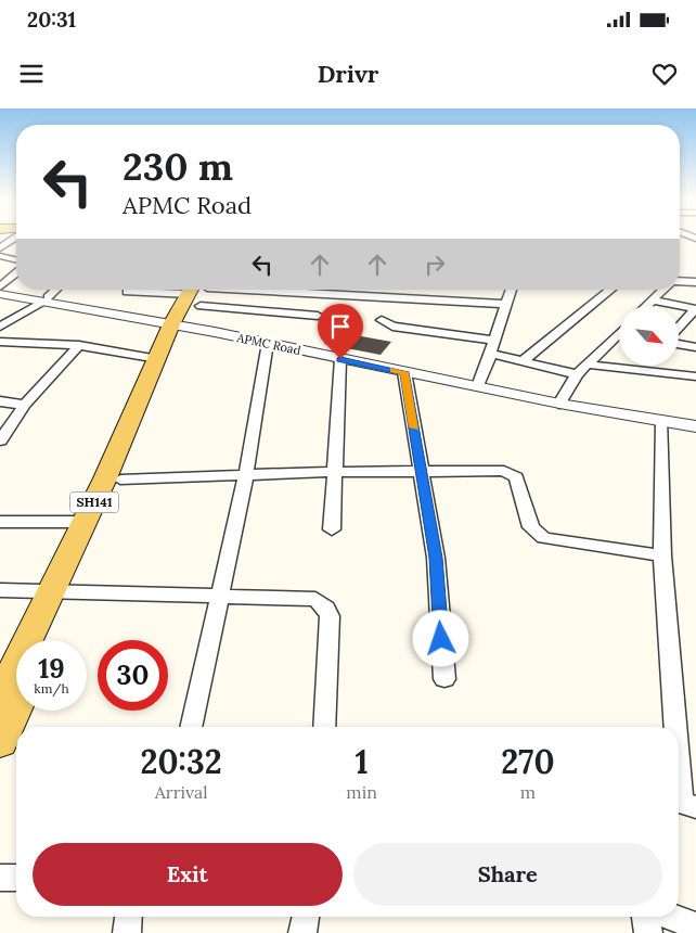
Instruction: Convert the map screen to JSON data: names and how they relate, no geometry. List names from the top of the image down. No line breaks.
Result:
{"streets":{"main road":["SH141"],"street":["APMC Road"]},"crossings":[["APMC Road","SH141"]],"north":"bottom right","page":{"status":"20:31","header":"Drivr","turn":["230 m","APMC Road"],"speed":"19 km/h","limit":"30","eta":["20:32","Arrival","1","min","270","m"],"buttons":["Exit","Share"]}}
